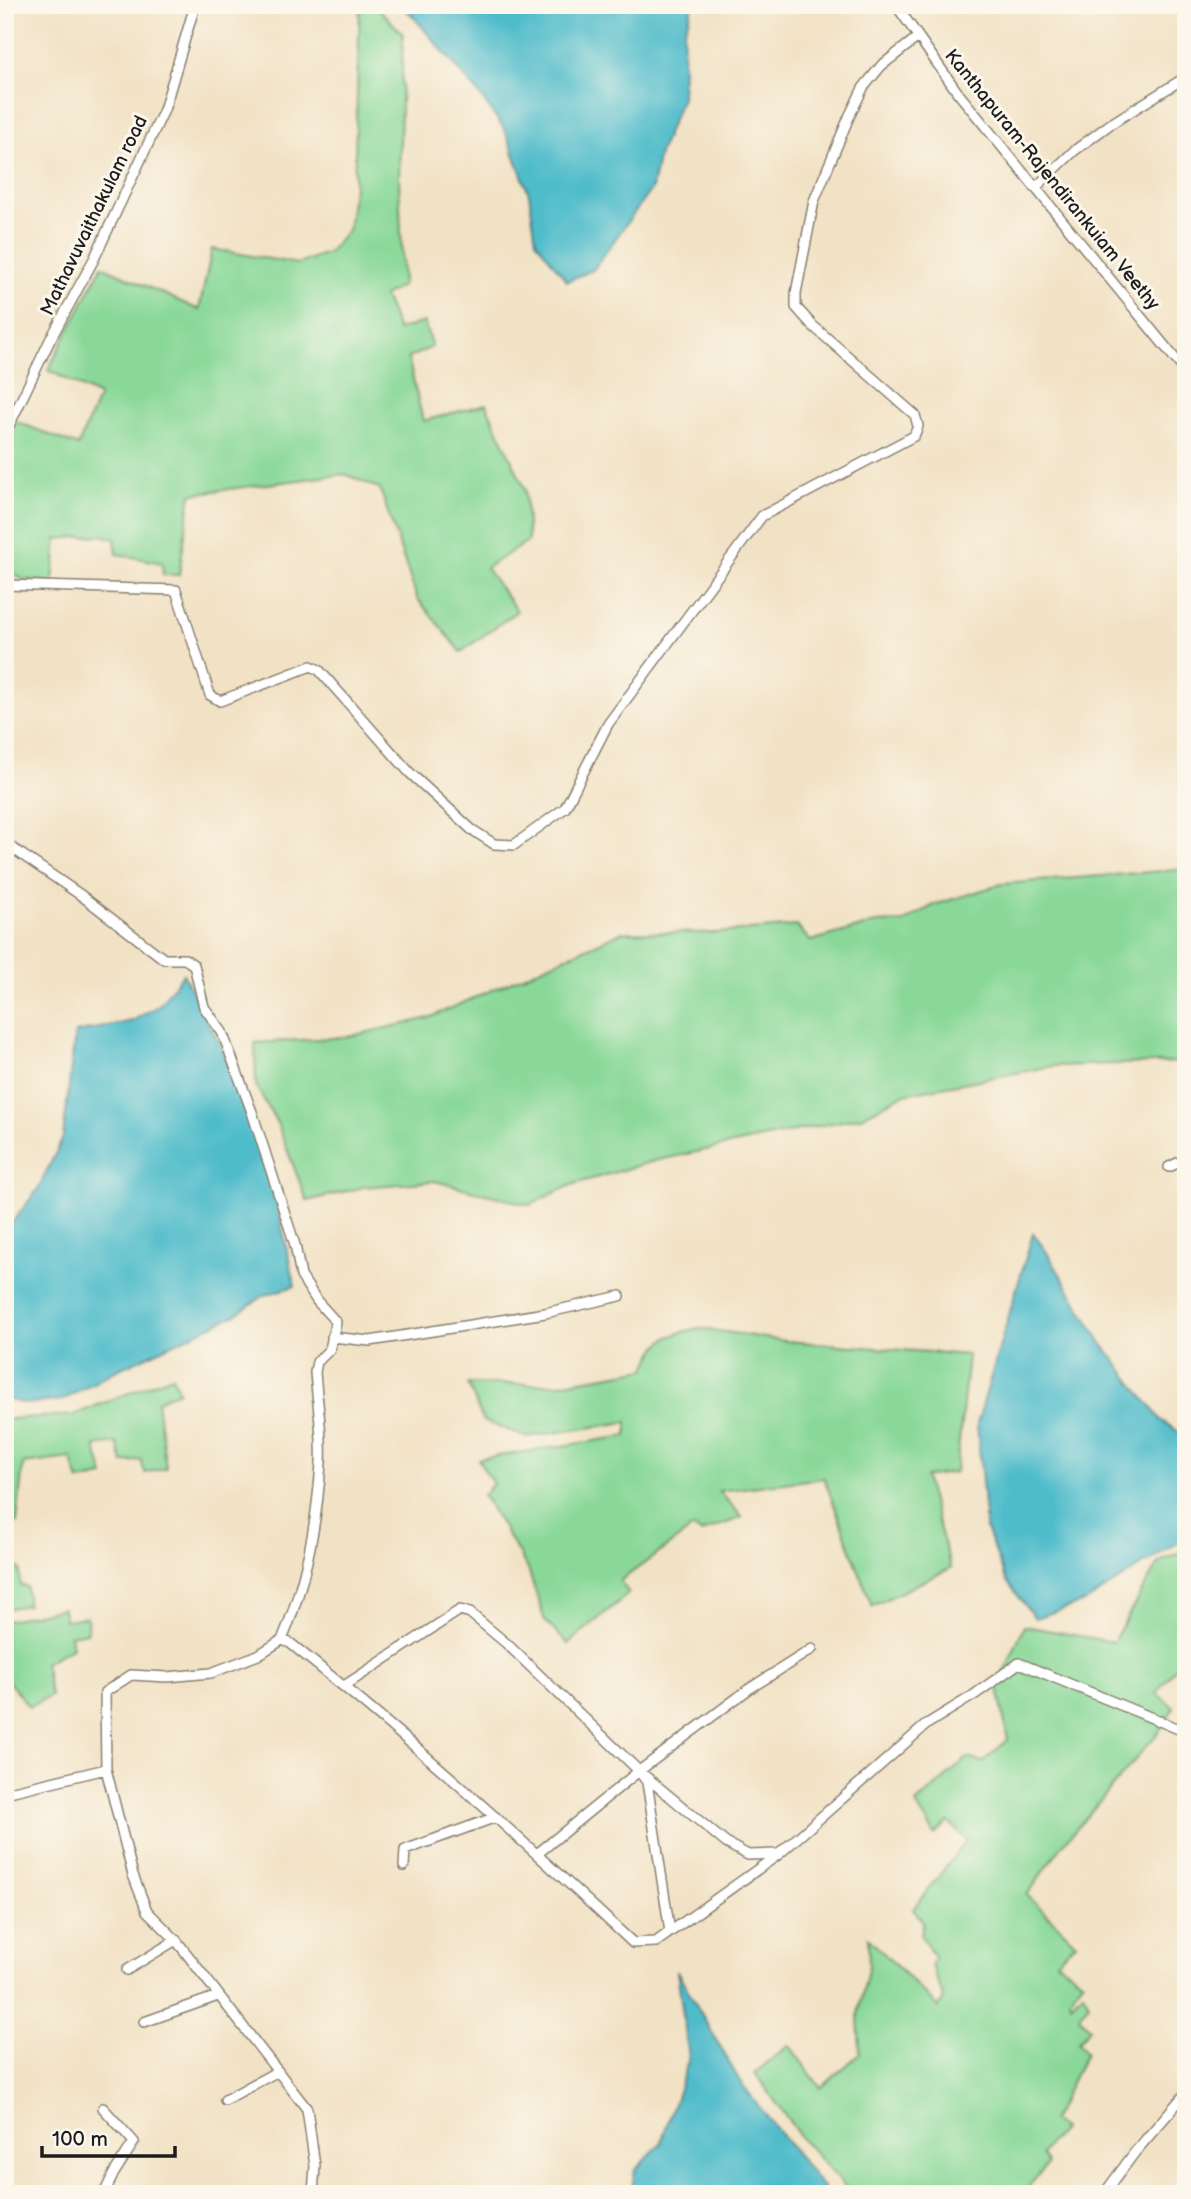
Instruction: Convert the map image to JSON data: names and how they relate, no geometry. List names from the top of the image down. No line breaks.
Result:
{"streets":{"street":["Kanthapuram-Rajendirankuiam Veethy","Mathavuvaithakulam road"]},"scale_bar":"100 m"}
